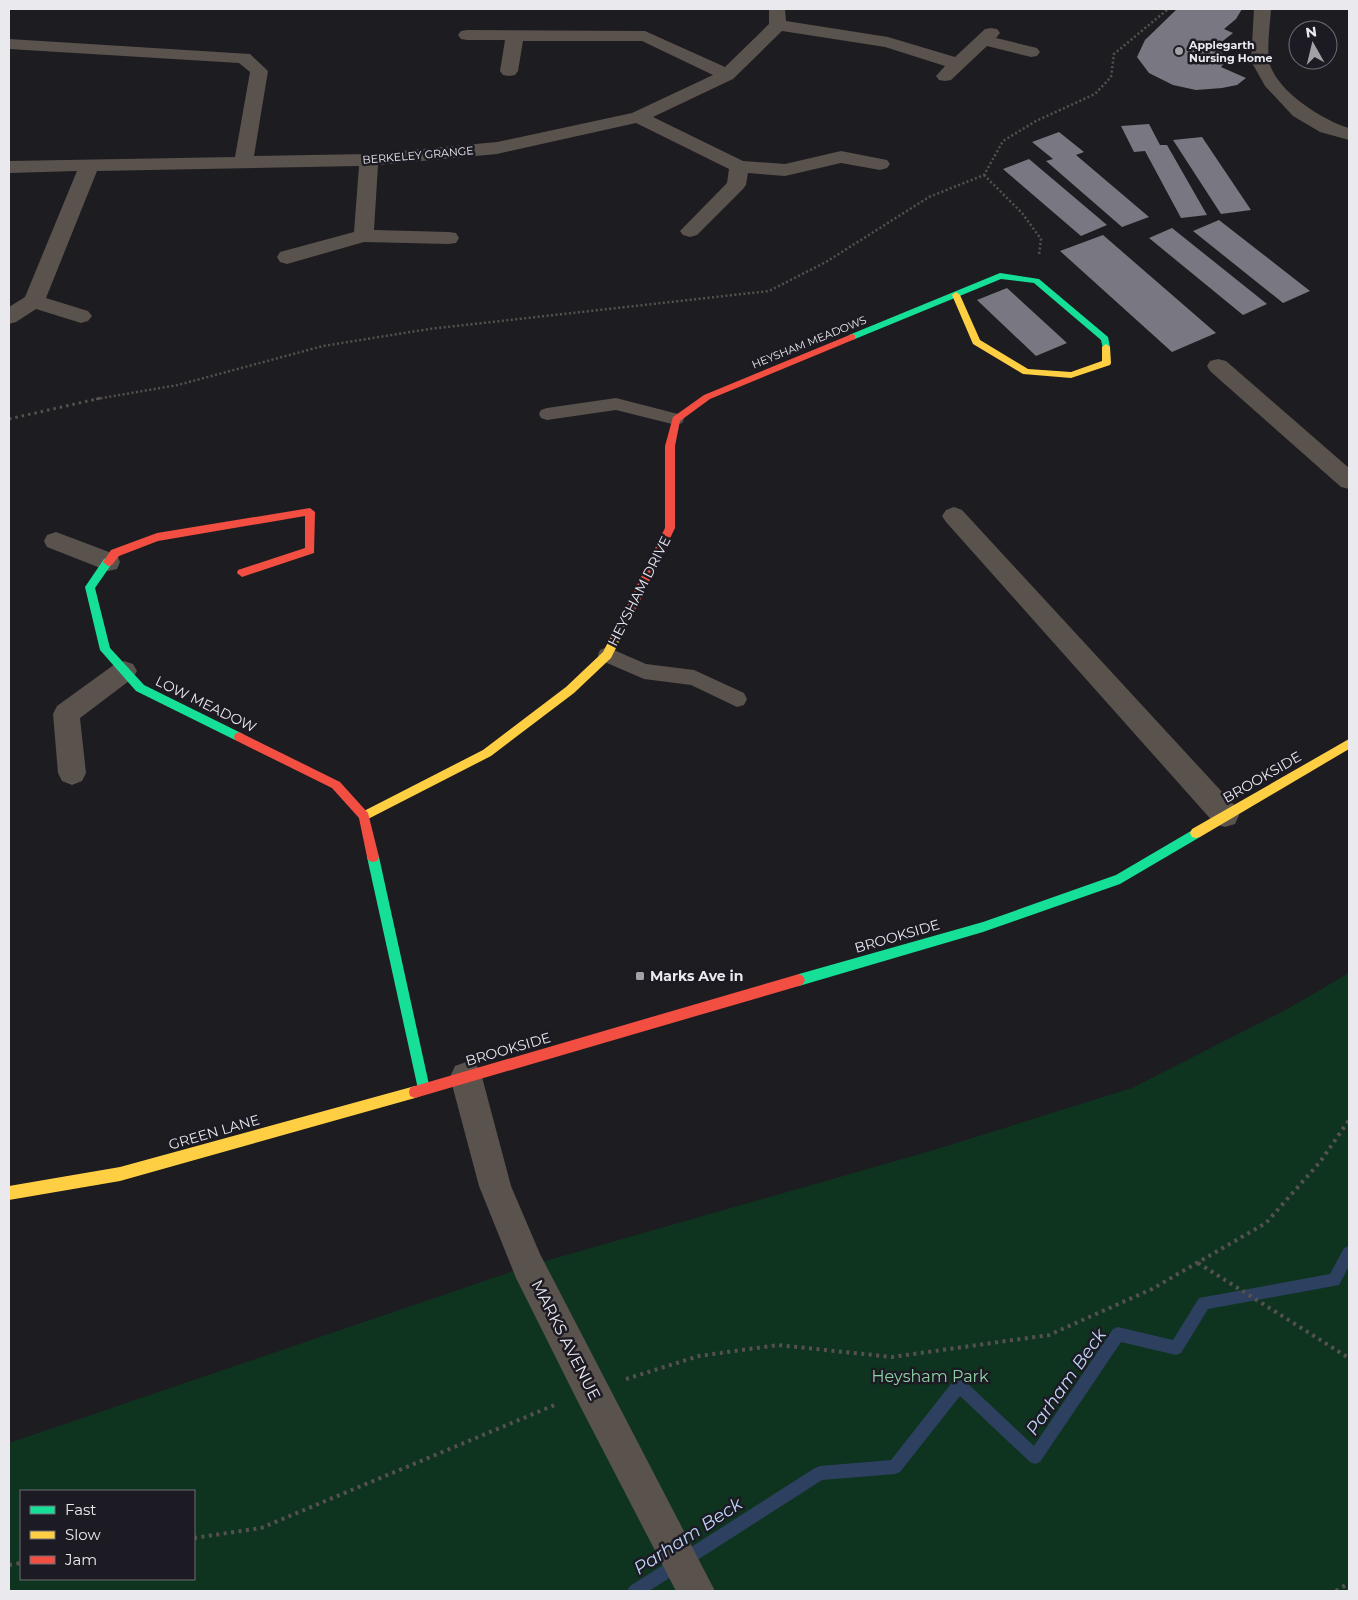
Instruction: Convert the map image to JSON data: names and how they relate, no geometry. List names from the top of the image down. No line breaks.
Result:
{"streets":{"street":["BERKELEY GRANGE","HEYSHAM MEADOWS","HEYSHAM DRIVE","LOW MEADOW","BROOKSIDE","GREEN LANE","MARKS AVENUE"]},"crossings":[["HEYSHAM MEADOWS","HEYSHAM DRIVE"],["HEYSHAM DRIVE","LOW MEADOW"],["LOW MEADOW","BROOKSIDE"],["LOW MEADOW","GREEN LANE"],["BROOKSIDE","GREEN LANE"],["BROOKSIDE","MARKS AVENUE"]],"water":["Parham Beck"],"parks":["Heysham Park"],"places":{"other":["Applegarth Nursing Home"],"transit":["Marks Ave in"]},"legend":["Fast","Slow","Jam"],"north":"top"}
